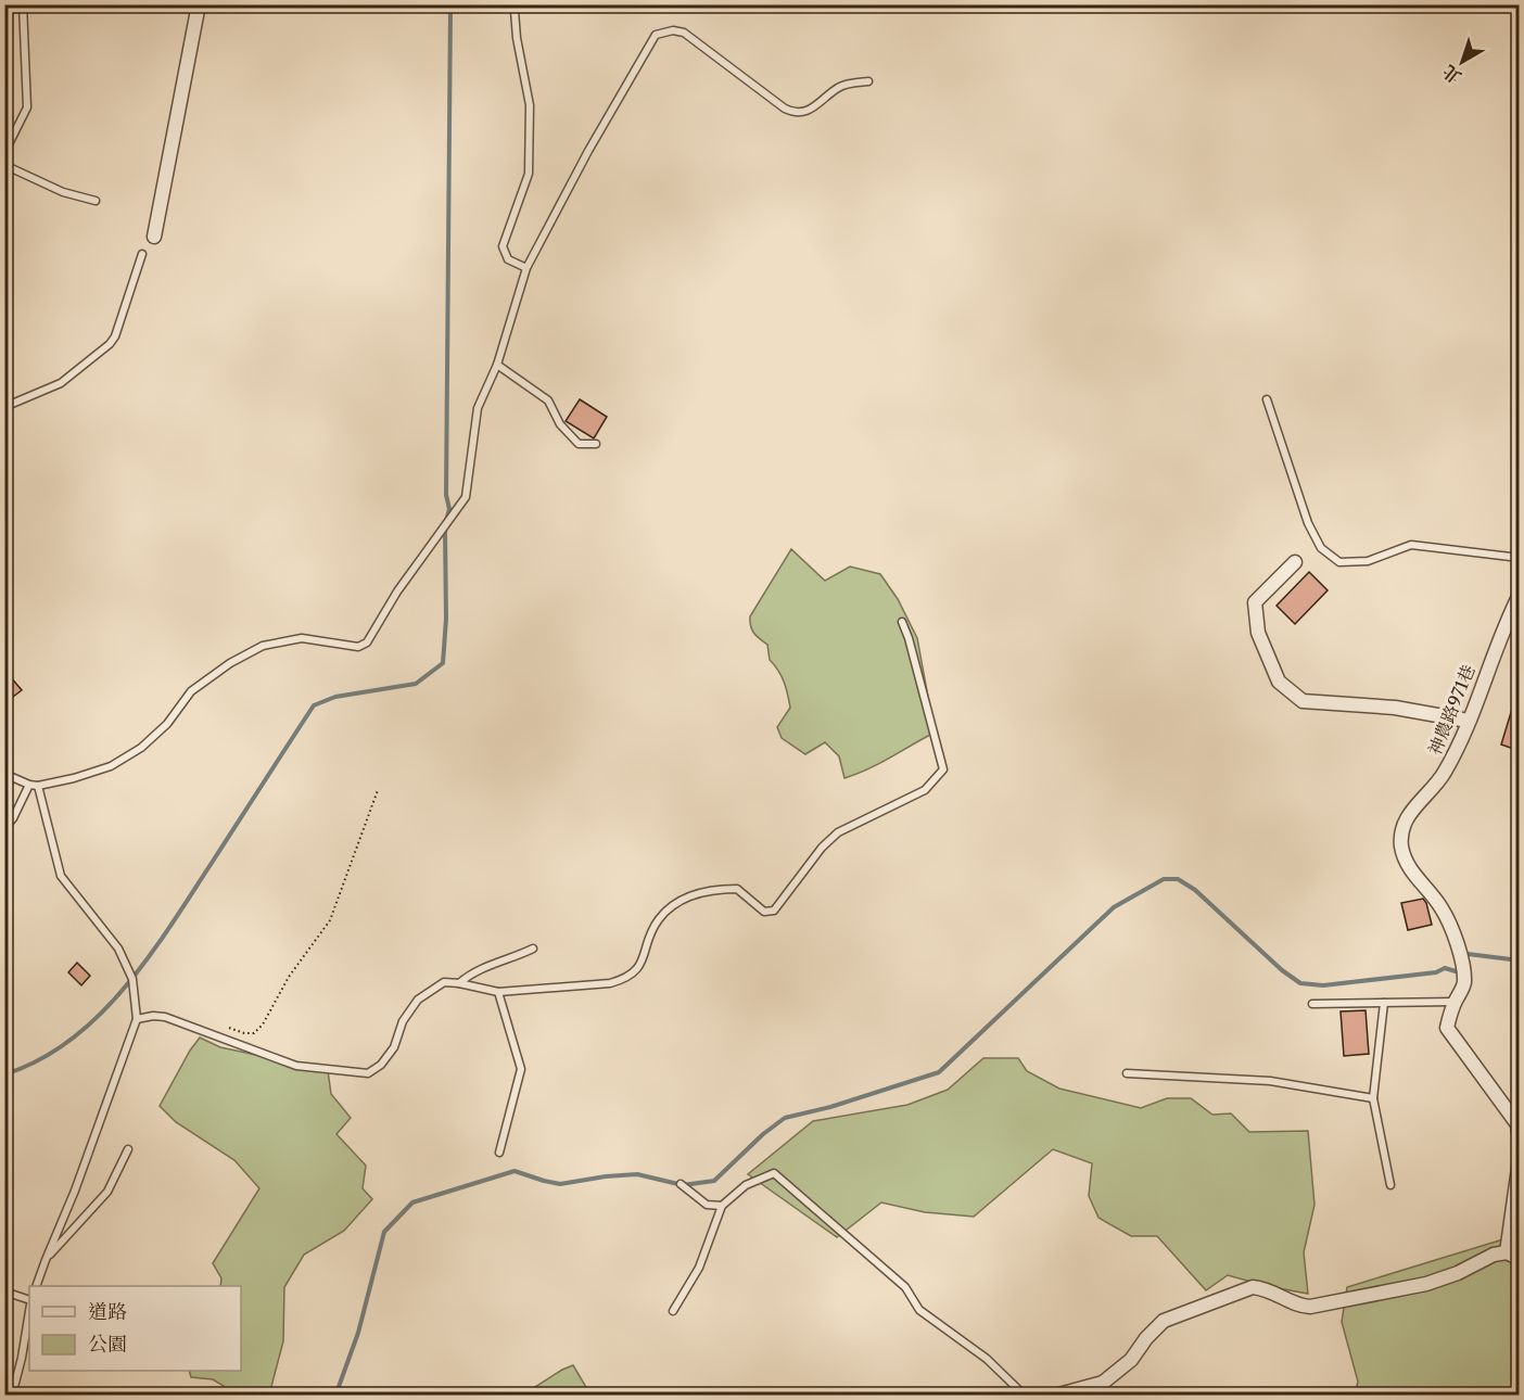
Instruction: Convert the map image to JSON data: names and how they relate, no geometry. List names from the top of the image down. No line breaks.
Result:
{"streets":{"street":["神農路971巷"]},"legend":["道路","公園"],"north":"bottom left"}
